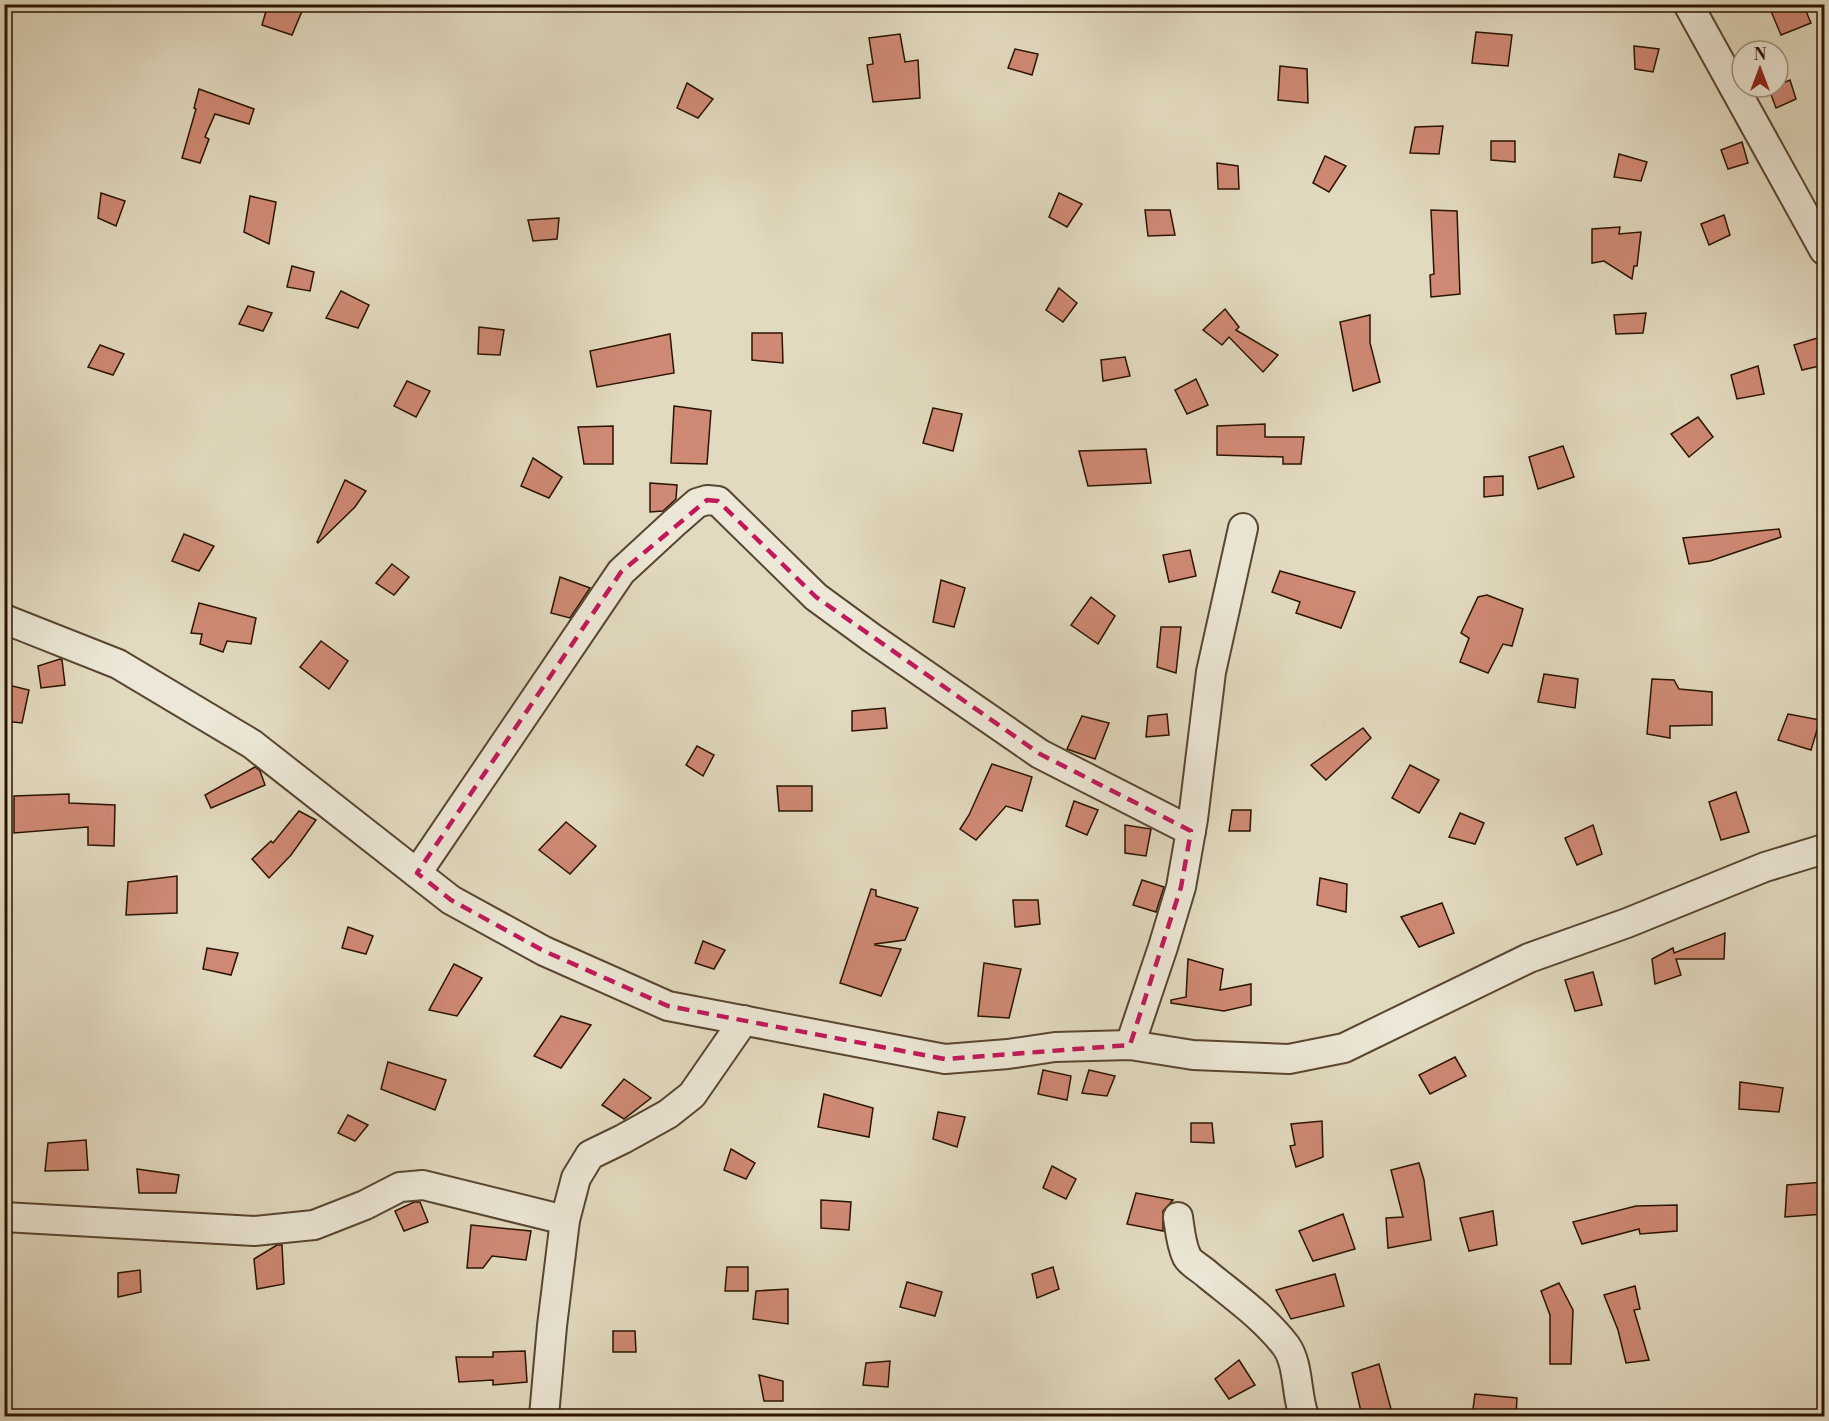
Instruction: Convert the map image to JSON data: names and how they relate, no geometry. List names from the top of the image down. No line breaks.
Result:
{"north":"top"}
